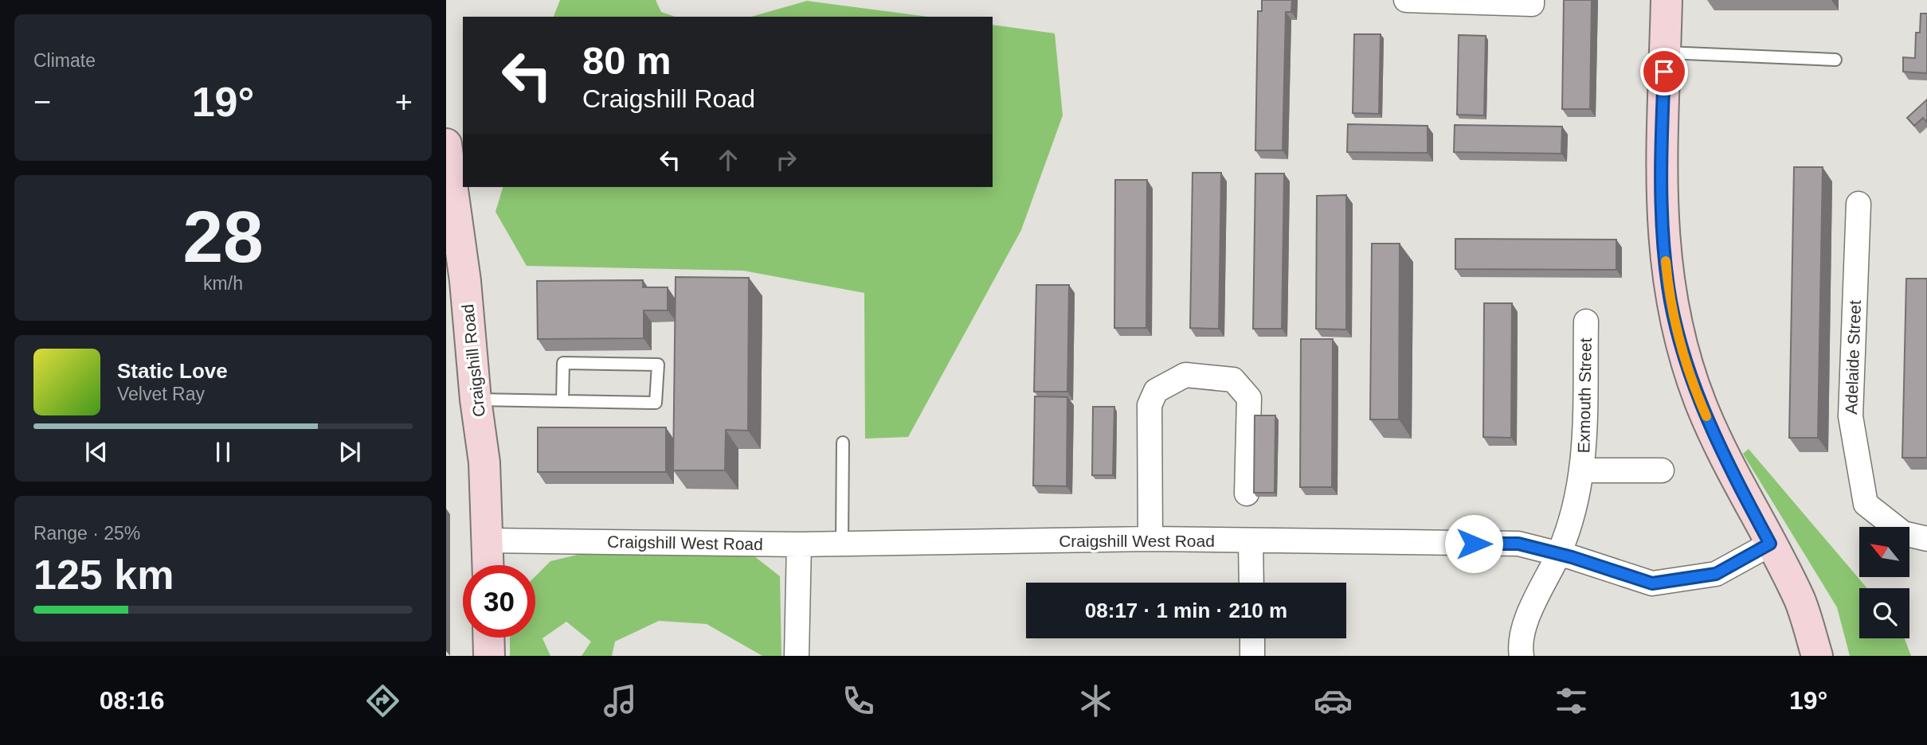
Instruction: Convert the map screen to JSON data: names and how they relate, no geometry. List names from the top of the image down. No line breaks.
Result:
{"streets":{"street":["Adelaide Street","Craigshill Road","Exmouth Street","Craigshill West Road"]},"crossings":[["Craigshill Road","Craigshill West Road"],["Exmouth Street","Craigshill West Road"]],"north":"top left","page":{"tile":["Climate",["28","km/h"],["Range · 25%","125 km"]],"turn":["80 m","Craigshill Road"],"heat":["−","19°","+"],"song":["Static Love","Velvet Ray"],"limit":"30","trip":"08:17 · 1 min · 210 m","tabs":["08:16","19°"]}}
